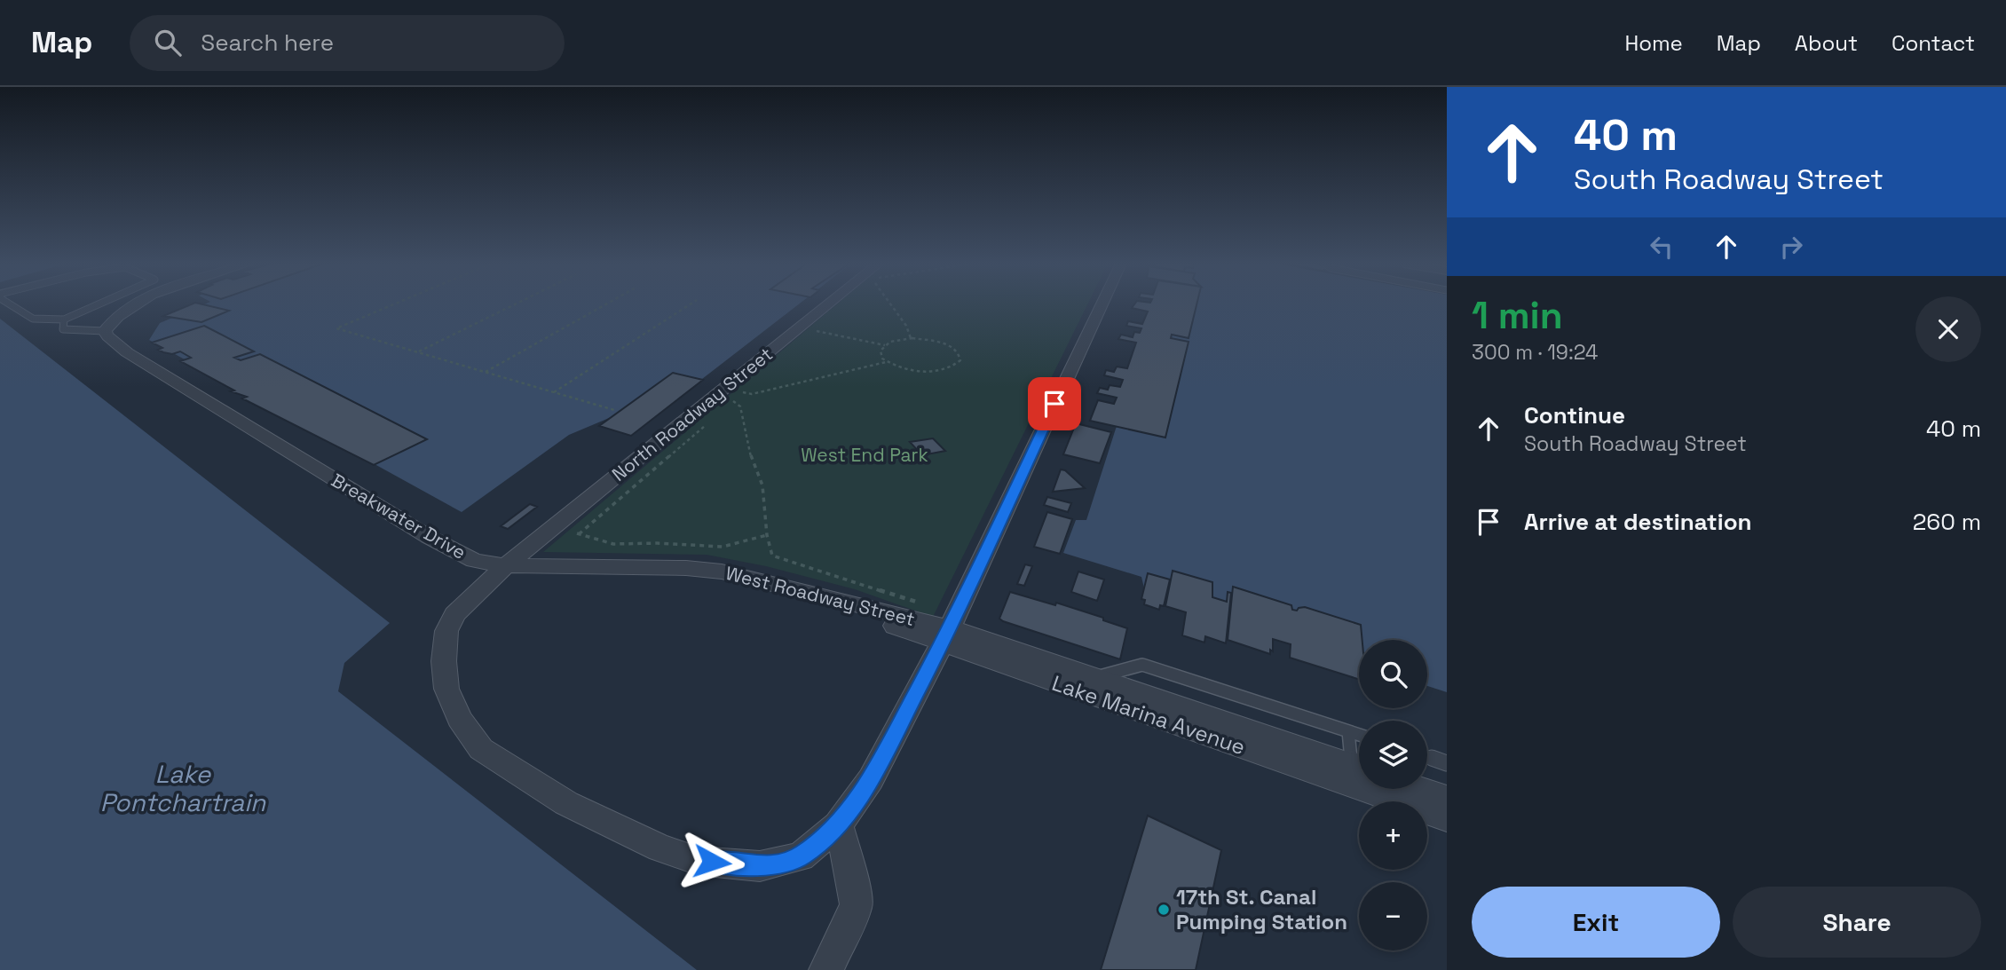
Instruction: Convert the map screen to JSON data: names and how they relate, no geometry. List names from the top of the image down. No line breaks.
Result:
{"streets":{"street":["North Roadway Street","Breakwater Drive","West Roadway Street","Lake Marina Avenue"]},"crossings":[["North Roadway Street","Breakwater Drive"],["North Roadway Street","West Roadway Street"],["Breakwater Drive","West Roadway Street"],["West Roadway Street","Lake Marina Avenue"]],"water":["Lake Pontchartrain"],"parks":["West End Park"],"places":["17th St. Canal Pumping Station"],"page":{"header":"Map","search":"Search here","nav":["Home","Map","About","Contact"],"turn":["40 m","South Roadway Street"],"heading":["1 min","300 m · 19:24"],"list":[{"name":"Continue","note":"South Roadway Street","value":"40 m"},{"name":"Arrive at destination","value":"260 m"}],"map_buttons":["+","−"],"buttons":["Exit","Share"]}}
